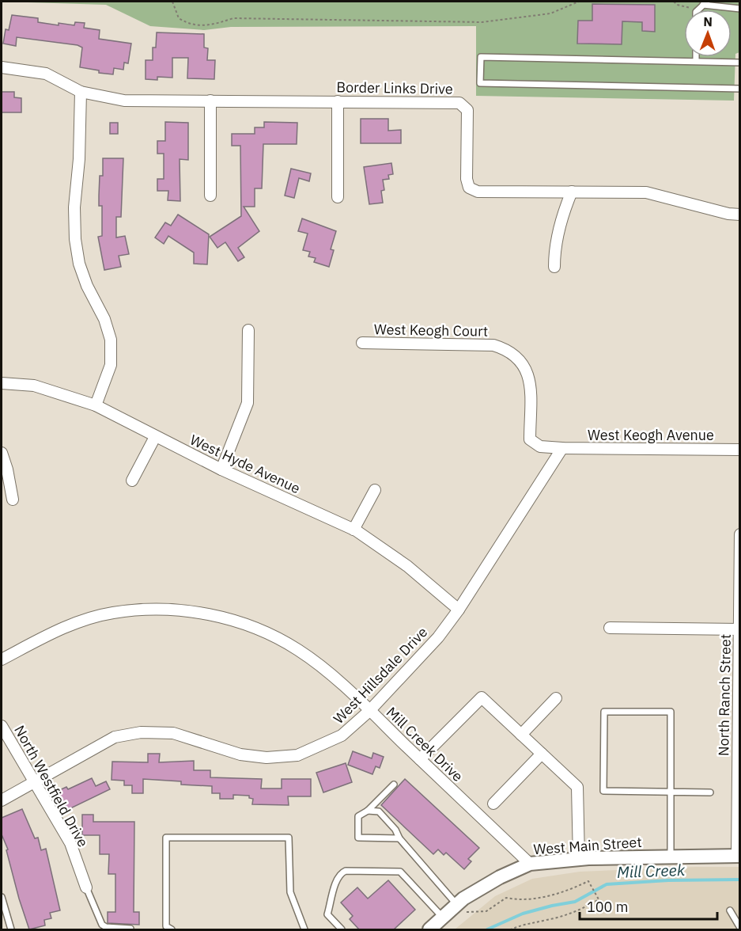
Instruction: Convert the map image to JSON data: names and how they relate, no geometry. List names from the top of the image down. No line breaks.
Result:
{"streets":{"street":["Border Links Drive","West Keogh Court","West Keogh Avenue","West Hyde Avenue","West Hillsdale Drive","North Ranch Street","Mill Creek Drive","North Westfield Drive","West Main Street"]},"crossings":[["West Keogh Court","West Keogh Avenue"],["West Keogh Court","West Hillsdale Drive"],["West Keogh Avenue","West Hillsdale Drive"],["West Hyde Avenue","West Hillsdale Drive"],["West Hillsdale Drive","Mill Creek Drive"],["West Hillsdale Drive","North Westfield Drive"],["North Ranch Street","West Main Street"],["Mill Creek Drive","West Main Street"]],"water":["Mill Creek"],"scale_bar":"100 m","north":"top"}
